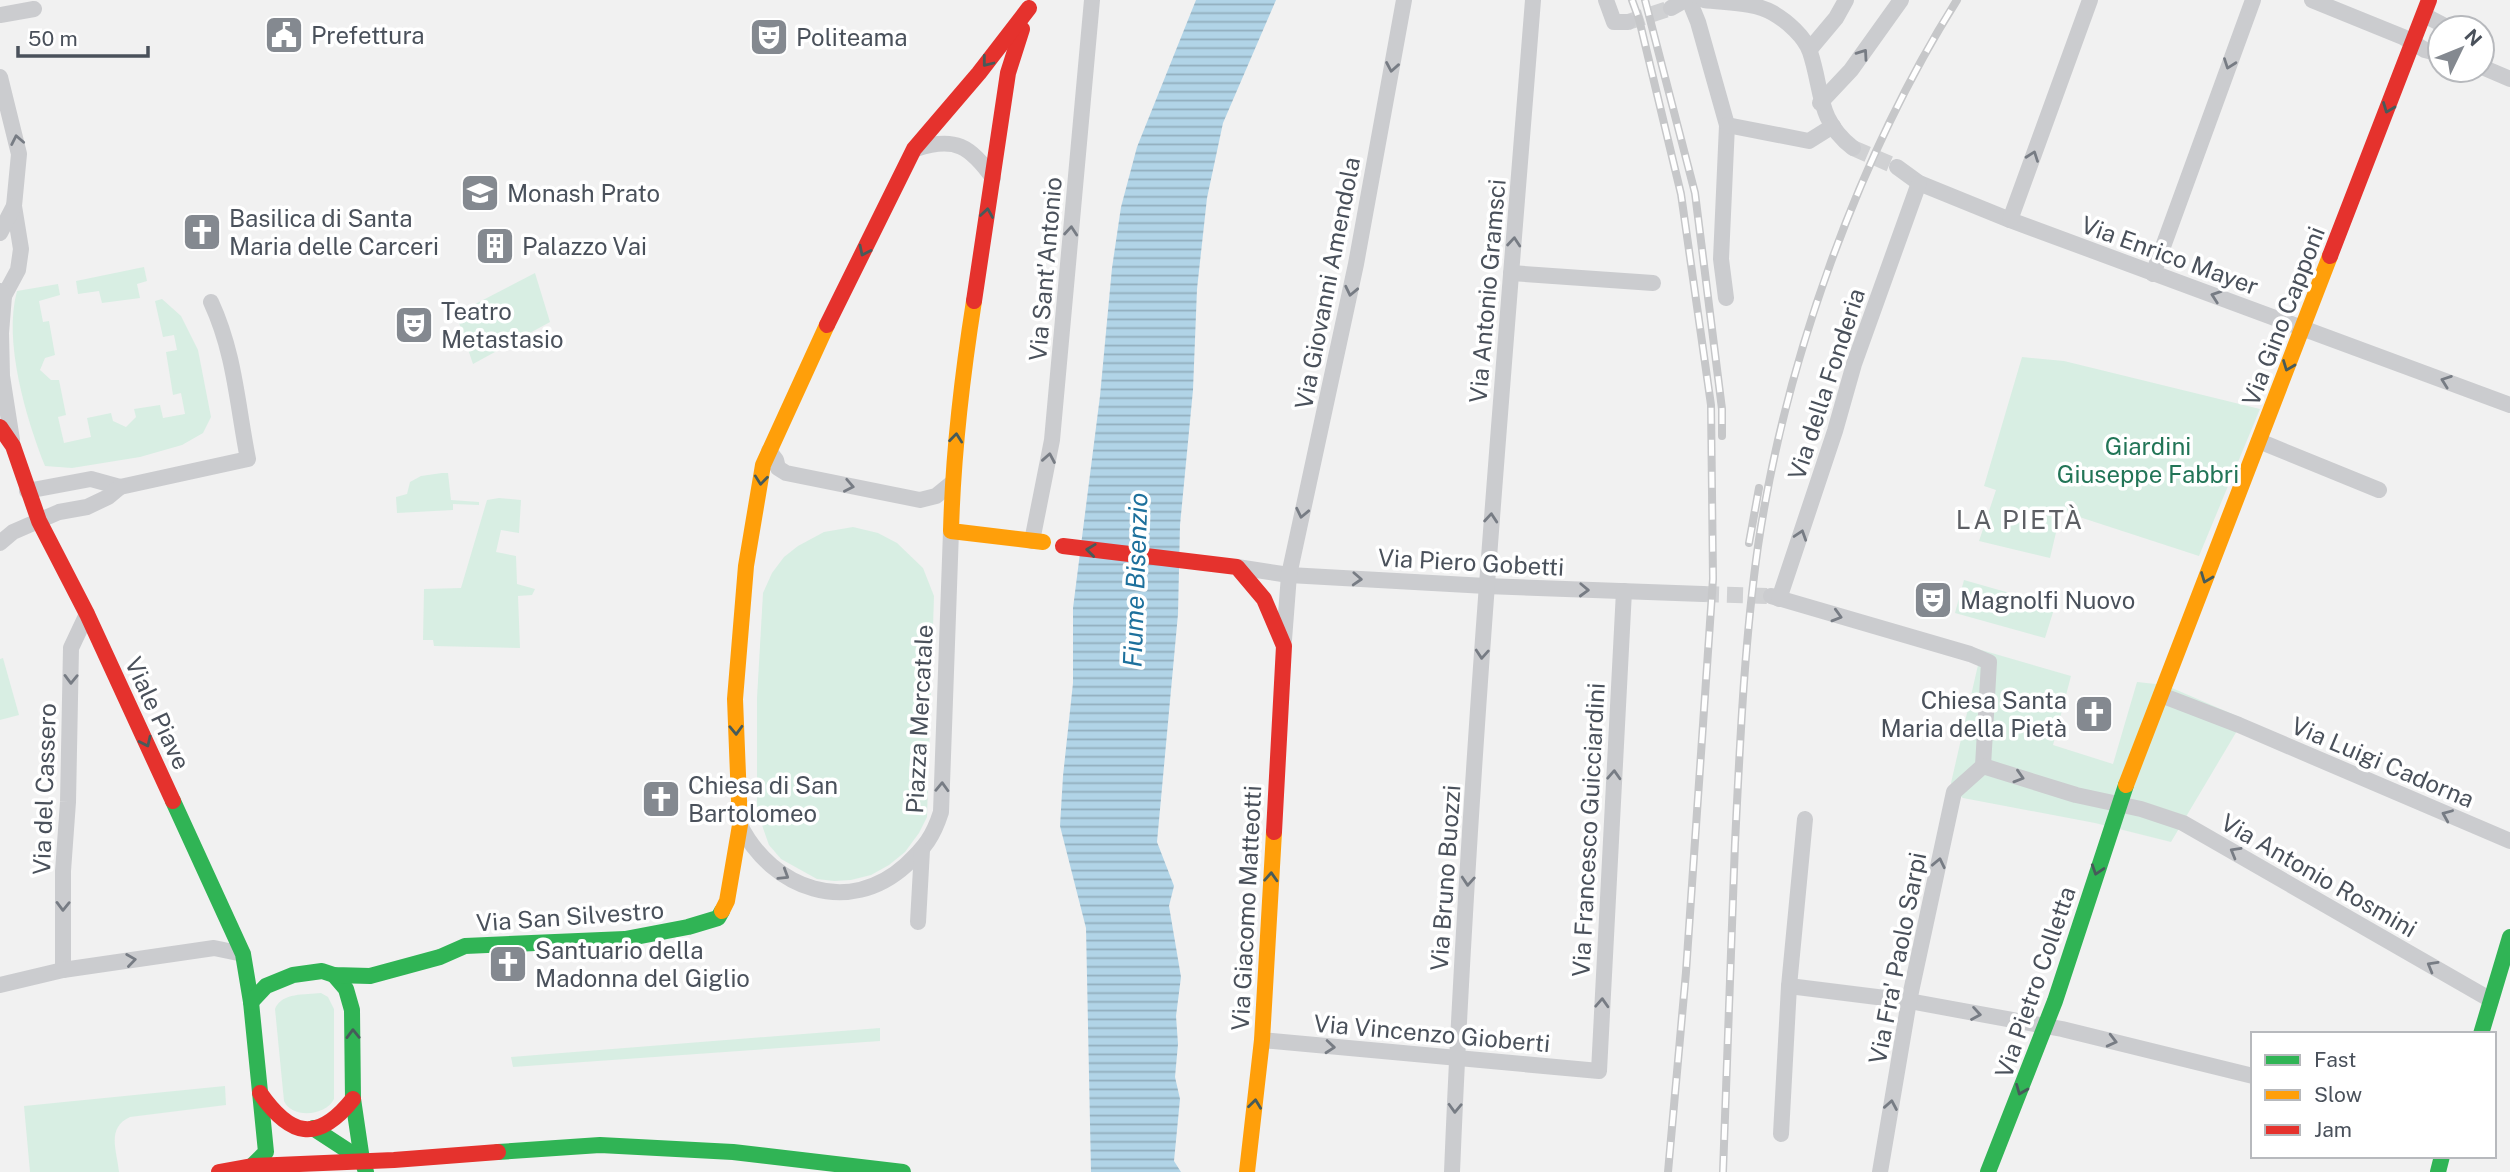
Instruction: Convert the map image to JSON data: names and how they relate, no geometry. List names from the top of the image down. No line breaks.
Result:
{"streets":{"street":["Via Enrico Mayer","Via Sant'Antonio","Via Giovanni Amendola","Via Antonio Gramsci","Via Gino Capponi","Via della Fonderia","Via Piero Gobetti","Viale Piave","Piazza Mercatale","Via Luigi Cadorna","Via del Cassero","Via Francesco Guicciardini","Via Antonio Rosmini","Via Bruno Buozzi","Via Giacomo Matteotti","Via San Silvestro","Via Fra' Paolo Sarpi","Via Pietro Colletta","Via Vincenzo Gioberti"]},"crossings":[["Via Enrico Mayer","Via Gino Capponi"],["Via Enrico Mayer","Via della Fonderia"],["Via Sant'Antonio","Piazza Mercatale"],["Via Giovanni Amendola","Via Piero Gobetti"],["Via Giovanni Amendola","Via Giacomo Matteotti"],["Via Antonio Gramsci","Via Piero Gobetti"],["Via Antonio Gramsci","Via Bruno Buozzi"],["Via Gino Capponi","Via Luigi Cadorna"],["Via Gino Capponi","Via Antonio Rosmini"],["Via Gino Capponi","Via Pietro Colletta"],["Via della Fonderia","Via Antonio Rosmini"],["Via della Fonderia","Via Fra' Paolo Sarpi"],["Via Piero Gobetti","Via Francesco Guicciardini"],["Via Piero Gobetti","Via Bruno Buozzi"],["Via Piero Gobetti","Via Giacomo Matteotti"],["Viale Piave","Via del Cassero"],["Viale Piave","Via San Silvestro"],["Piazza Mercatale","Via San Silvestro"],["Via Francesco Guicciardini","Via Vincenzo Gioberti"],["Via Antonio Rosmini","Via Fra' Paolo Sarpi"],["Via Antonio Rosmini","Via Pietro Colletta"],["Via Bruno Buozzi","Via Vincenzo Gioberti"],["Via Giacomo Matteotti","Via Vincenzo Gioberti"]],"one_way":["Via Sant'Antonio","Via Giovanni Amendola","Via Antonio Gramsci","Via Gino Capponi","Via Piero Gobetti","Viale Piave","Via Luigi Cadorna","Via del Cassero","Via Francesco Guicciardini","Via Bruno Buozzi","Via Giacomo Matteotti","Via Pietro Colletta","Via Vincenzo Gioberti"],"districts":["LA PIETÀ"],"water":["Fiume Bisenzio"],"parks":["Giardini Giuseppe Fabbri"],"places":{"public building":["Prefettura"],"theatre":["Politeama","Teatro Metastasio","Magnolfi Nuovo"],"school or university":["Monash Prato"],"church":["Basilica di Santa Maria delle Carceri","Chiesa Santa Maria della Pietà","Chiesa di San Bartolomeo","Santuario della Madonna del Giglio"],"building":["Palazzo Vai"]},"legend":["Fast","Slow","Jam"],"scale_bar":"50 m","north":"top right"}
